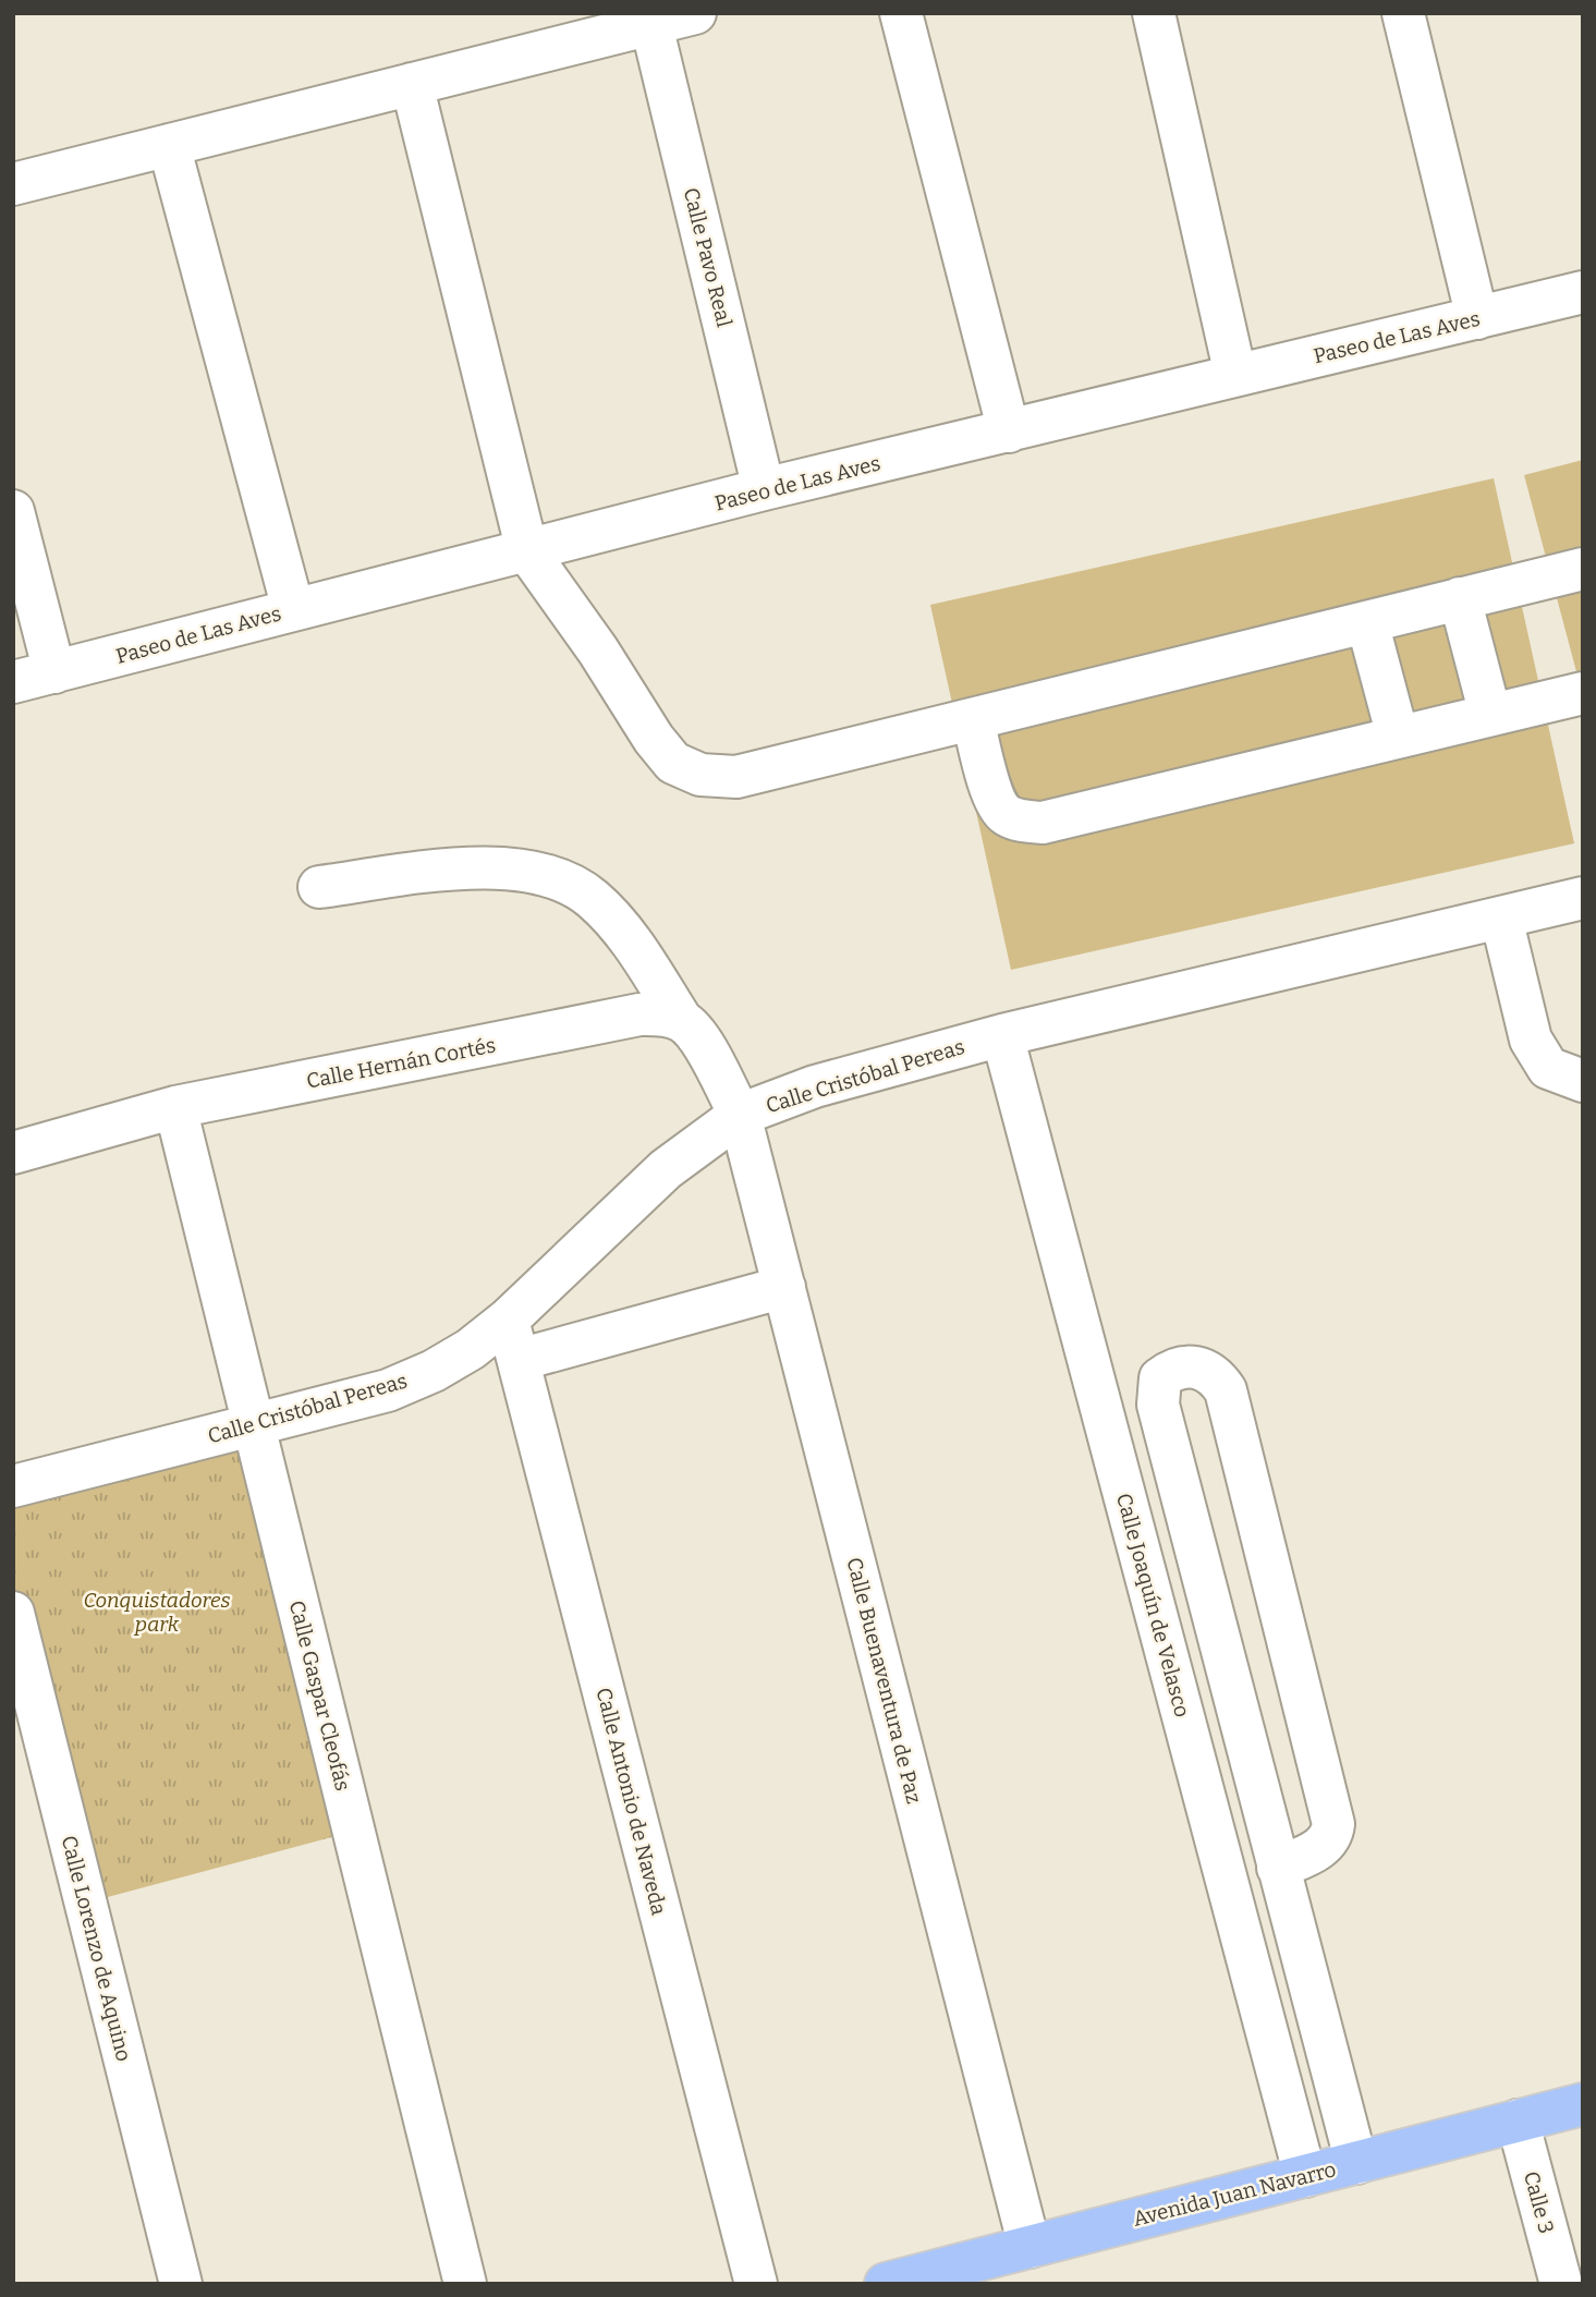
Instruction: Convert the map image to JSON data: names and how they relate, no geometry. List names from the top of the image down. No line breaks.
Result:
{"streets":{"main road":["Avenida Juan Navarro"],"street":["Calle Pavo Real","Paseo de Las Aves","Calle Hernán Cortés","Calle Cristóbal Pereas","Calle Joaquín de Velasco","Calle Buenaventura de Paz","Calle Gaspar Cleofás","Calle Antonio de Naveda","Calle Lorenzo de Aquino","Calle 3"]},"crossings":[["Calle Pavo Real","Paseo de Las Aves"],["Calle Hernán Cortés","Calle Gaspar Cleofás"],["Calle Cristóbal Pereas","Calle Joaquín de Velasco"],["Calle Cristóbal Pereas","Calle Buenaventura de Paz"],["Calle Cristóbal Pereas","Calle Gaspar Cleofás"],["Calle Cristóbal Pereas","Calle Antonio de Naveda"],["Calle Joaquín de Velasco","Avenida Juan Navarro"],["Calle Buenaventura de Paz","Avenida Juan Navarro"],["Avenida Juan Navarro","Calle 3"]],"parks":["Conquistadores park"]}
